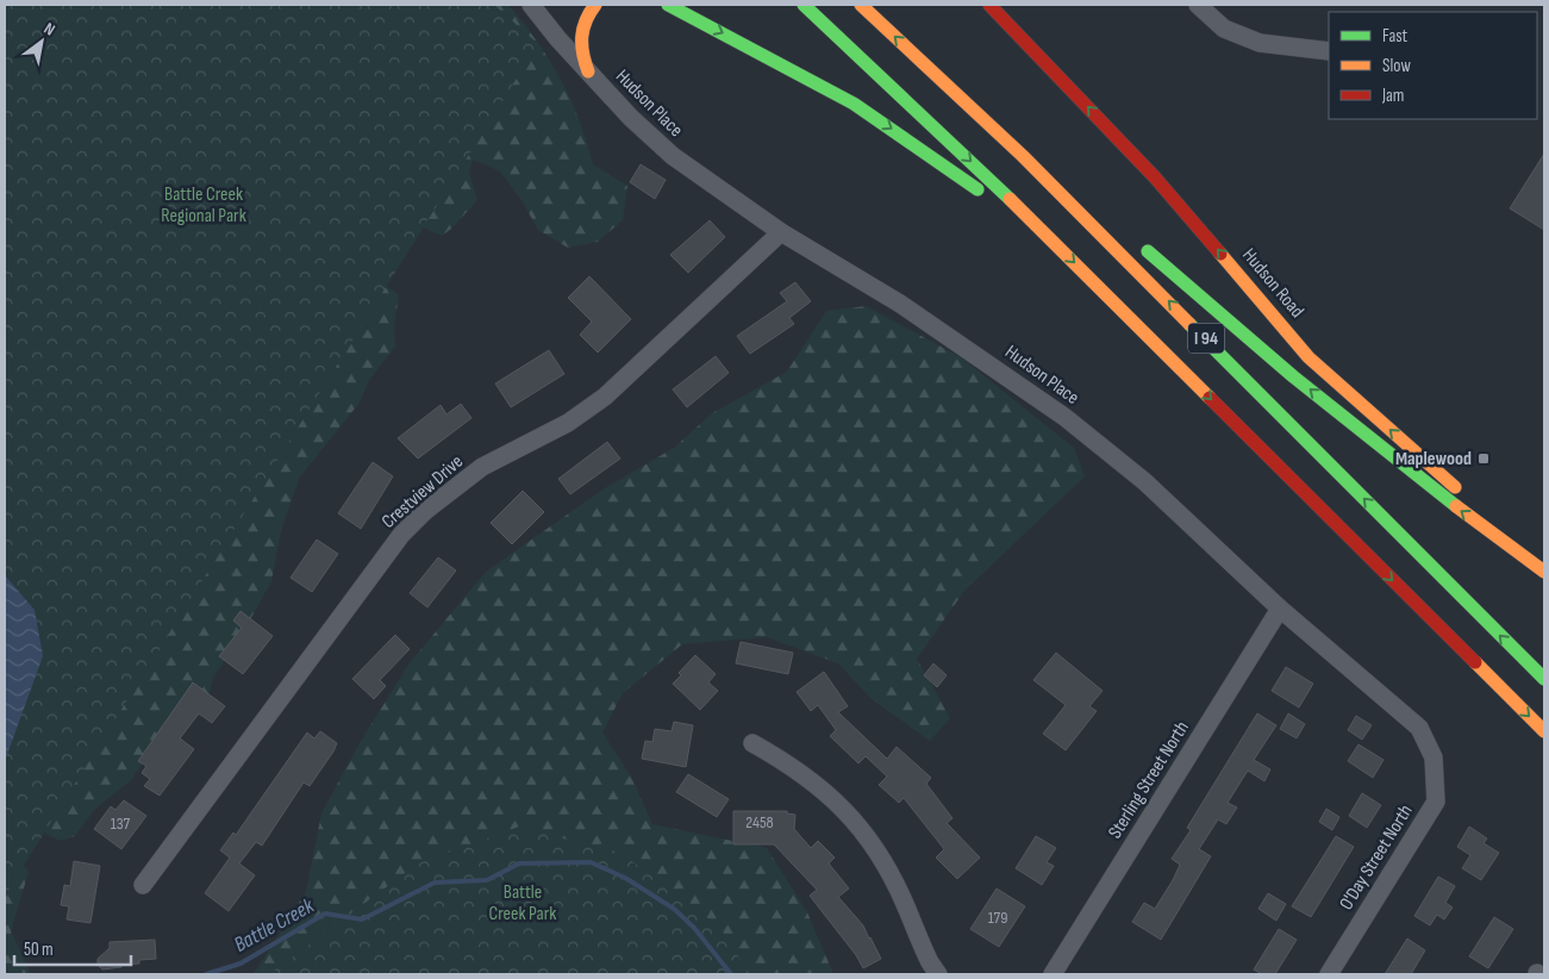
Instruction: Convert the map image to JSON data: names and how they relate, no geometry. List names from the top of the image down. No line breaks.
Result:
{"streets":{"main road":["Hudson Road","I 94"],"street":["Hudson Place","Crestview Drive","Sterling Street North","O'Day Street North"]},"crossings":[["Hudson Place","Crestview Drive"],["Hudson Place","Sterling Street North"],["Hudson Place","O'Day Street North"]],"water":["Battle Creek"],"parks":["Battle Creek Regional Park","Battle Creek Park"],"places":{"transit":["Maplewood"]},"house_numbers":["2458","137","179"],"legend":["Fast","Slow","Jam"],"scale_bar":"50 m","north":"top right"}
